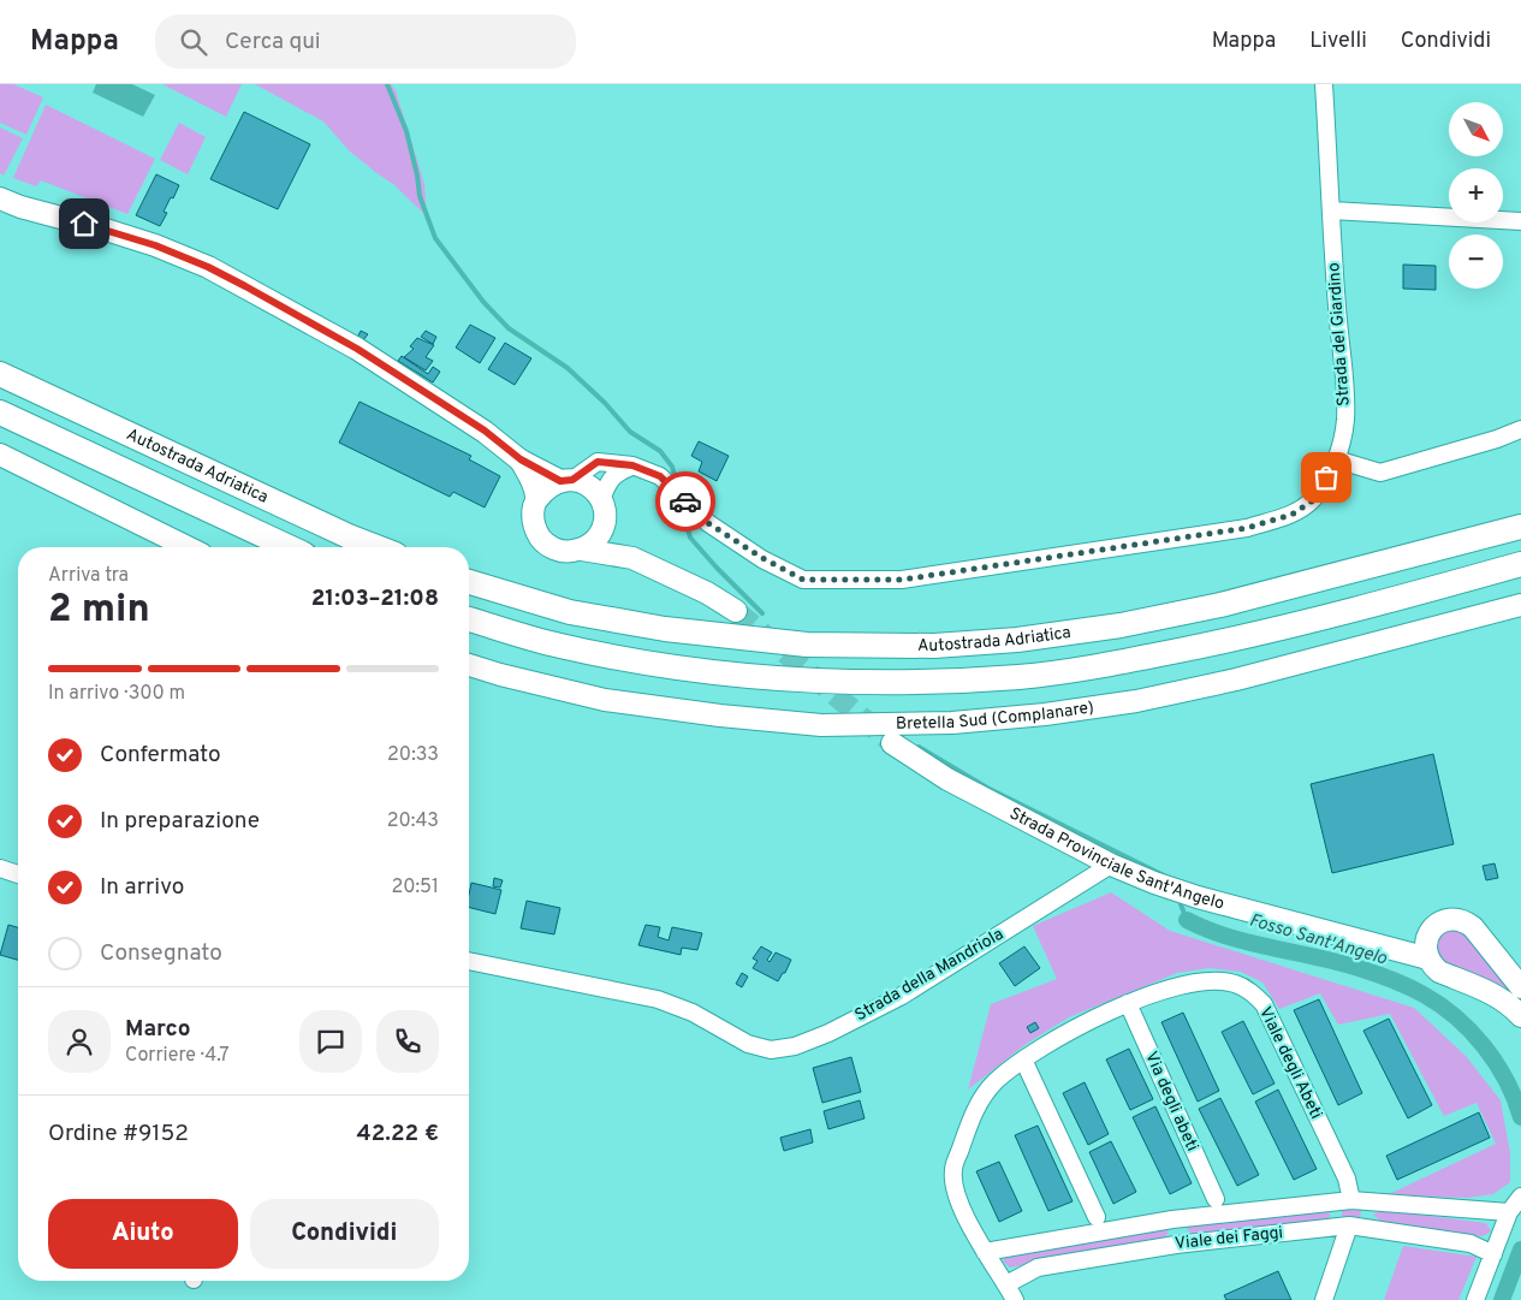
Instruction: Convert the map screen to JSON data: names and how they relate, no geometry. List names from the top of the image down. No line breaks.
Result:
{"streets":{"highway":["Autostrada Adriatica"],"main road":["Bretella Sud (Complanare)","Strada Provinciale Sant'Angelo"],"street":["Strada del Giardino","Strada della Mandriola","Viale degli Abeti","Via degli abeti","Viale dei Faggi"]},"crossings":[["Strada Provinciale Sant'Angelo","Strada della Mandriola"],["Viale degli Abeti","Via degli abeti"],["Viale degli Abeti","Viale dei Faggi"]],"water":["Fosso Sant'Angelo"],"north":"bottom right","page":{"header":"Mappa","search":"Cerca qui","nav":["Mappa","Livelli","Condividi"],"map_buttons":["+","−"],"heading":["2 min","Arriva tra","21:03–21:08"],"panel":["Marco","Corriere · 4.7","Ordine #9152","42.22 €"],"bar":"In arrivo · 300 m","list":[["Confermato","20:33"],["In preparazione","20:43"],["In arrivo","20:51"],"Consegnato"],"buttons":["Aiuto","Condividi"]}}
